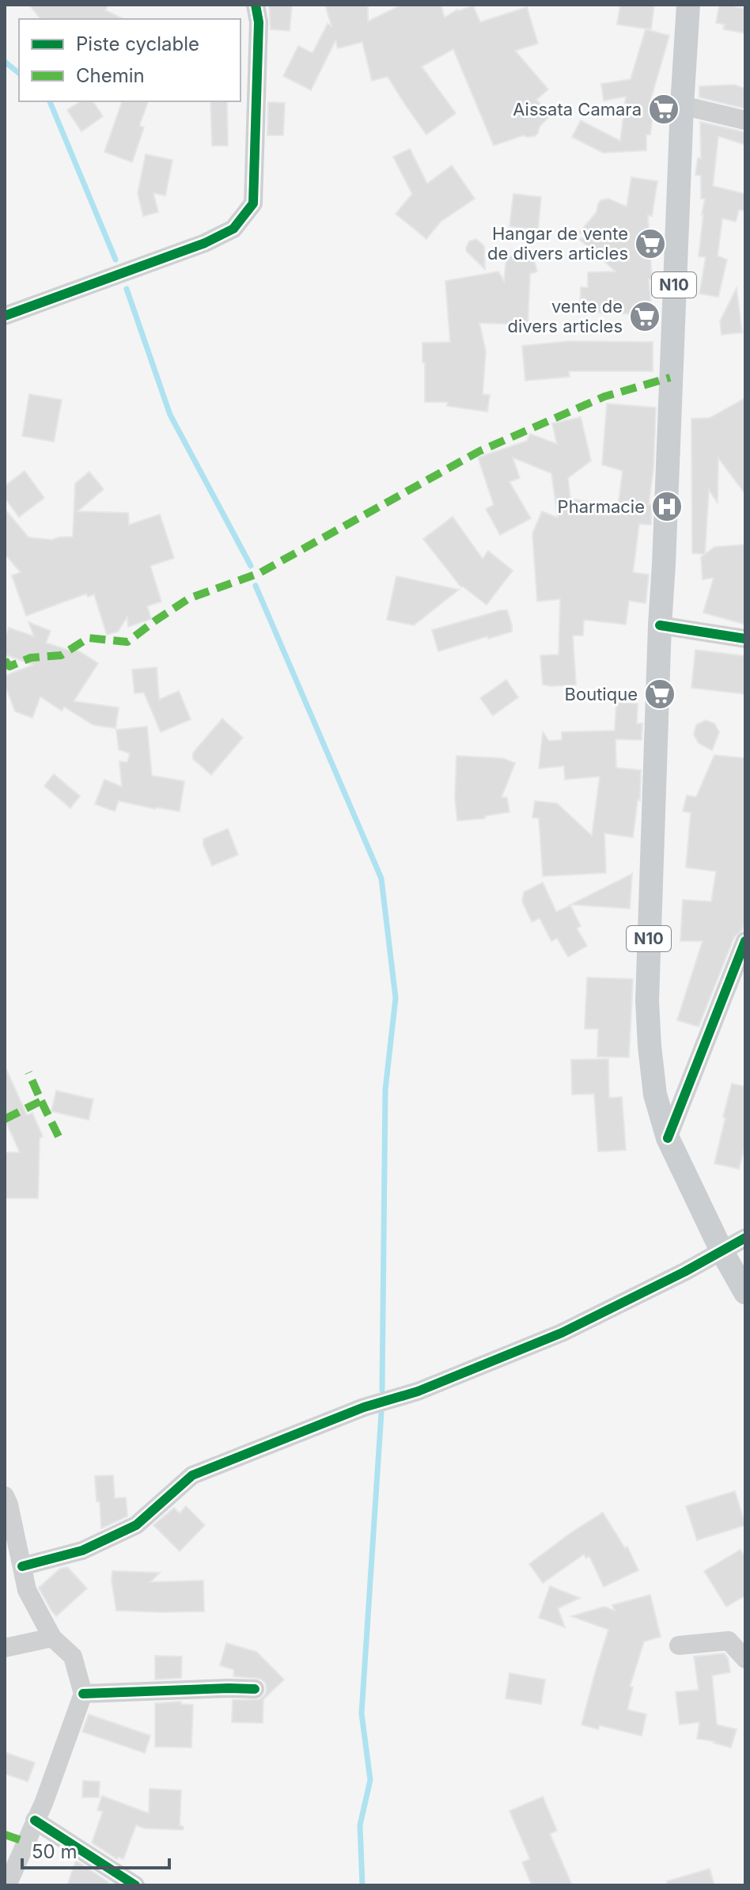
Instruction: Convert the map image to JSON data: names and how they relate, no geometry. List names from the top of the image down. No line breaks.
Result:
{"streets":{"main road":["N10"]},"places":{"supermarket":["Aissata Camara","Hangar de vente de divers articles","vente de divers articles","Boutique"],"hospital":["Pharmacie"]},"legend":["Piste cyclable","Chemin"],"scale_bar":"50 m"}
